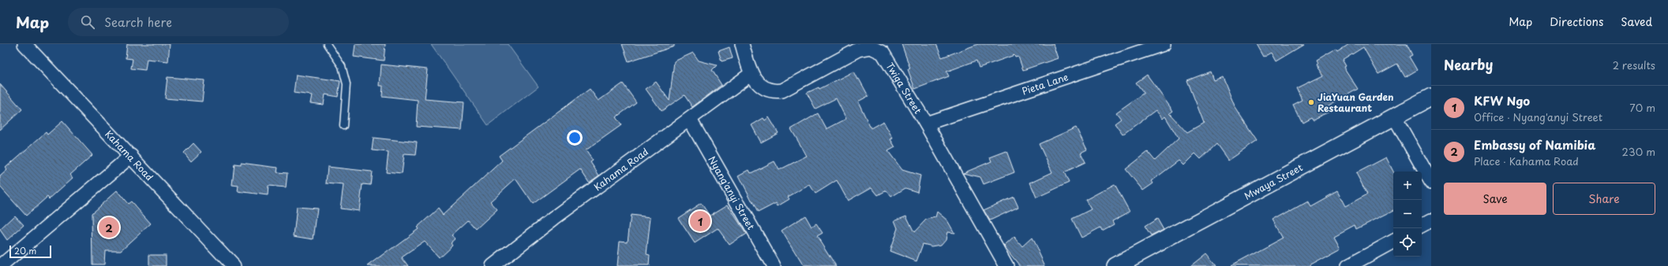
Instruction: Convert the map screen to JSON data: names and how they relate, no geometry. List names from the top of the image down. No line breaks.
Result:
{"streets":{"street":["Pieta Lane","Twiga Street","Kahama Road","Mwaya Street","Nyang'anyi Street"]},"crossings":[["Pieta Lane","Twiga Street"],["Twiga Street","Kahama Road"],["Kahama Road","Nyang'anyi Street"]],"places":["JiaYuan Garden Restaurant"],"scale_bar":"20 m","page":{"header":"Map","search":"Search here","nav":["Map","Directions","Saved"],"heading":["Nearby","2 results"],"list":[{"mark":"1","name":"KFW Ngo","note":"Office · Nyang'anyi Street","value":"70 m"},{"mark":"2","name":"Embassy of Namibia","note":"Place · Kahama Road","value":"230 m"}],"map_buttons":["+","−"],"buttons":["Save","Share"],"pins":["1","2"],"scale":"20 m"}}
